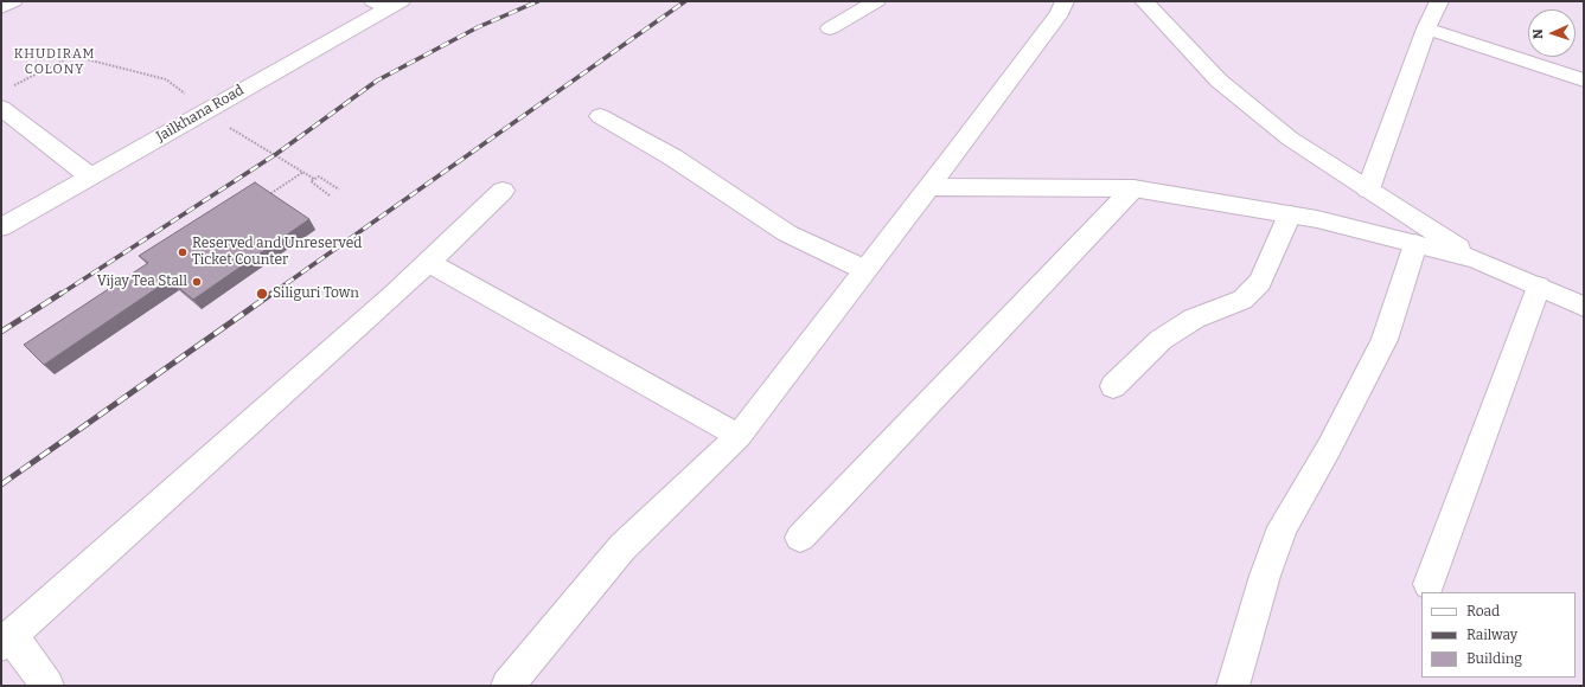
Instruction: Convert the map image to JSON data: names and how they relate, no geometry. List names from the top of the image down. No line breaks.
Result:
{"streets":{"street":["Jailkhana Road"]},"districts":["KHUDIRAM COLONY"],"places":["Reserved and Unreserved Ticket Counter","Vijay Tea Stall","Siliguri Town"],"legend":["Road","Railway","Building"],"north":"left"}
